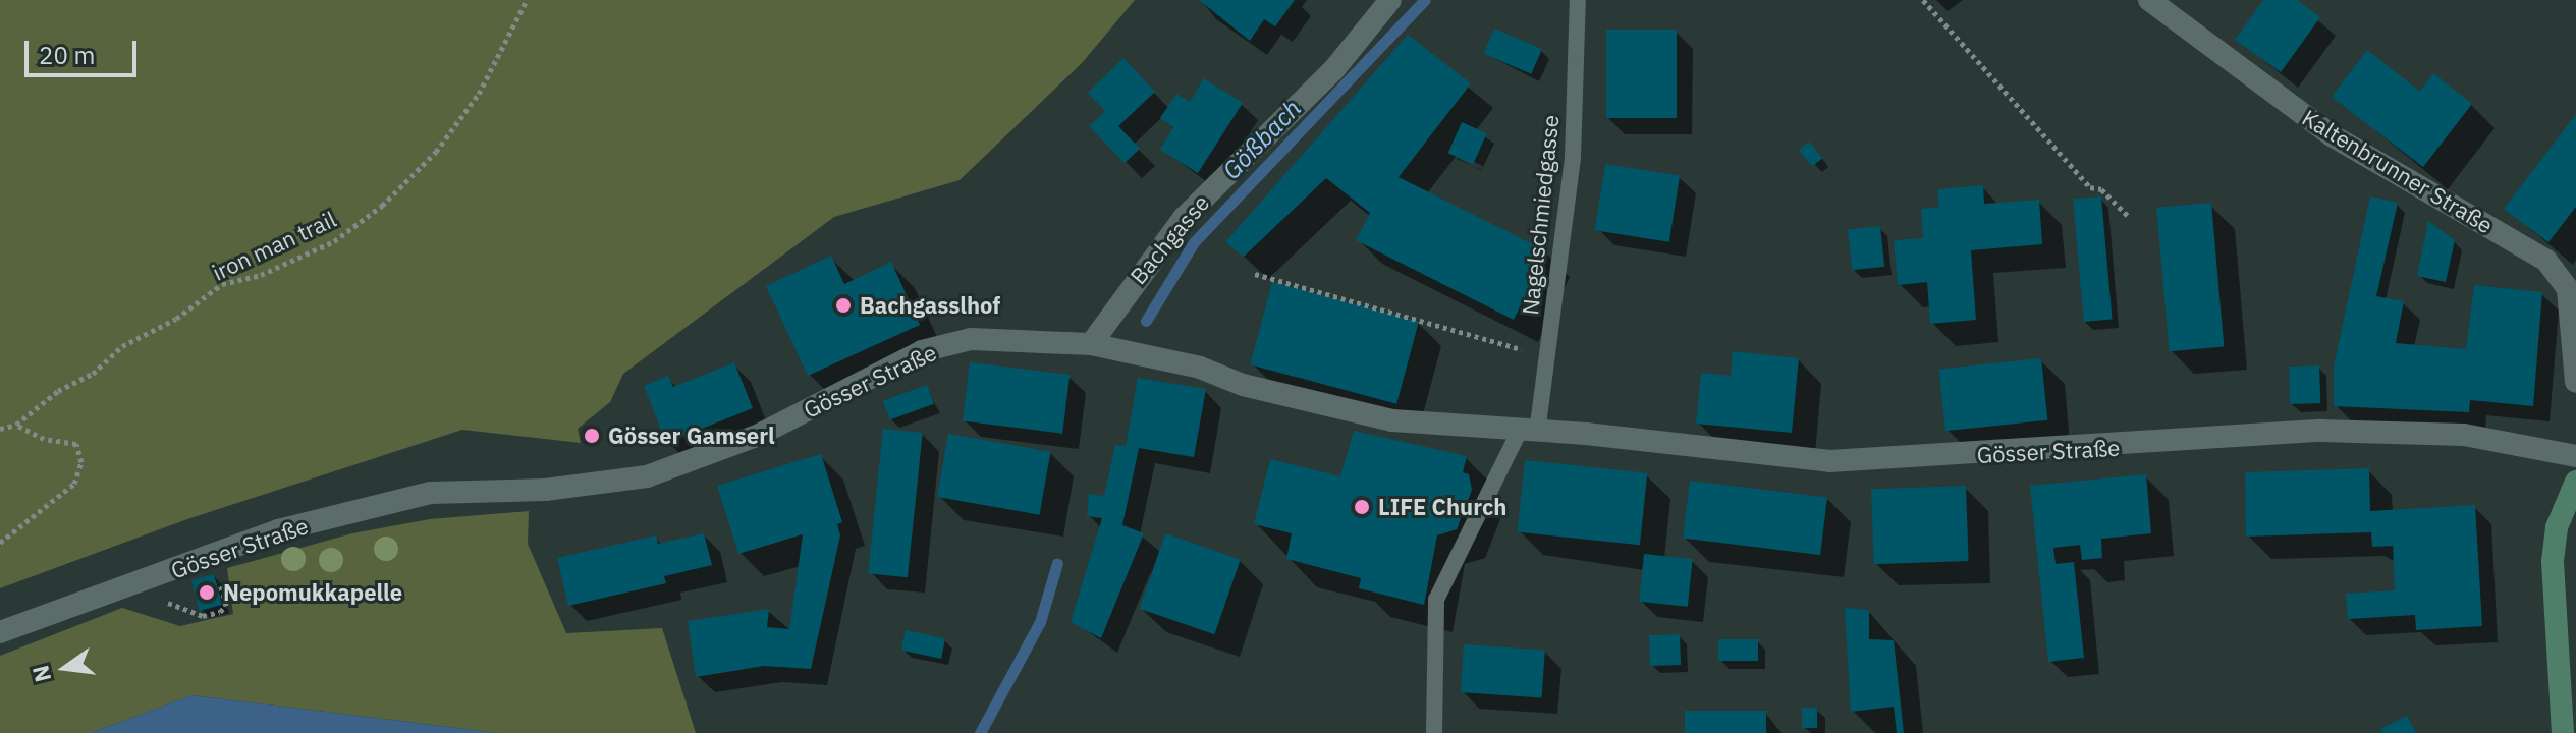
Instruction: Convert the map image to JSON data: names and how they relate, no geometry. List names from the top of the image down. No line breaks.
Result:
{"streets":{"street":["Kaltenbrunner Straße","Bachgasse","Gösser Straße"],"lane":["Nagelschmiedgasse"],"path":["iron man trail"]},"crossings":[["Nagelschmiedgasse","Gösser Straße"],["Bachgasse","Gösser Straße"]],"water":["Gößbach"],"places":["Bachgasslhof","Gösser Gamserl","LIFE Church","Nepomukkapelle"],"scale_bar":"20 m","north":"left"}
